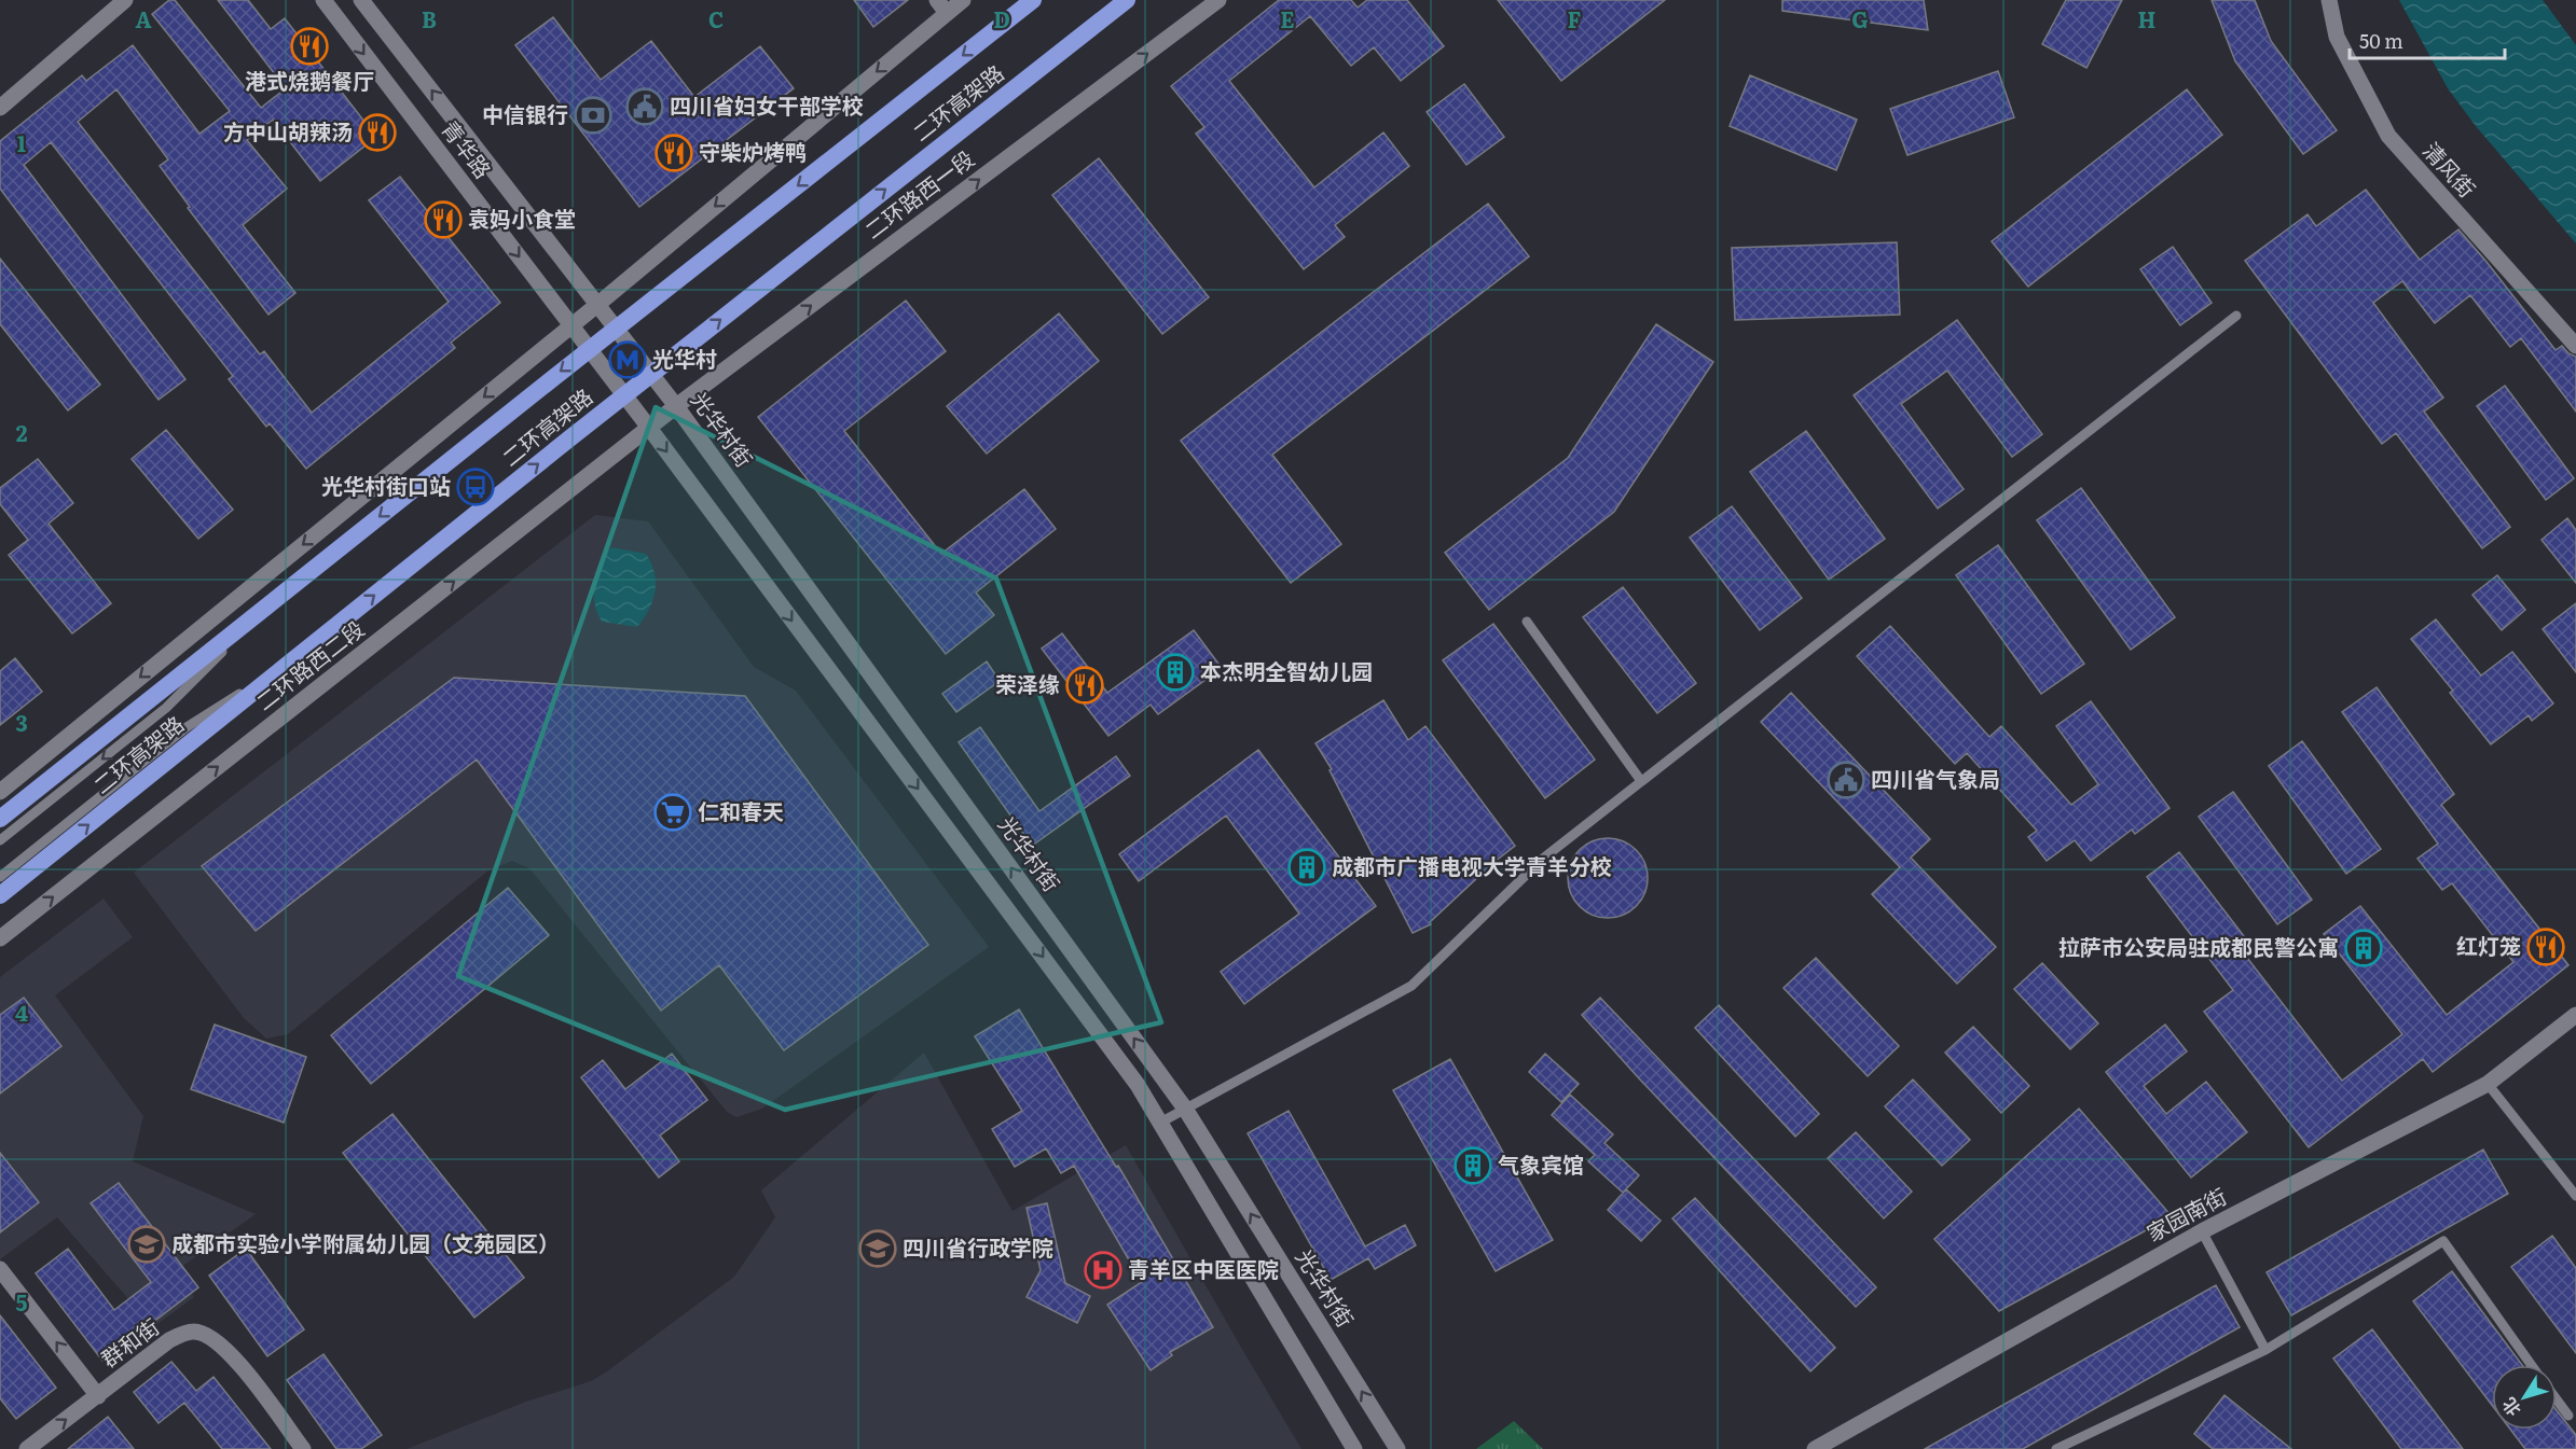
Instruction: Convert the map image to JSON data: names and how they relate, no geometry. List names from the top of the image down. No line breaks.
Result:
{"streets":{"highway":["二环高架路"],"main road":["青华路","清风街","二环路西一段","光华村街","二环路西二段","家园南街","群和街"]},"crossings":[["青华路","光华村街"],["二环路西一段","光华村街"],["二环路西一段","二环路西二段"]],"places":{"restaurant":["港式烧鹅餐厅","方中山胡辣汤","守柴炉烤鸭","袁妈小食堂","荣泽缘","红灯笼"],"public building":["四川省妇女干部学校","四川省气象局"],"bank":["中信银行"],"metro station":["光华村"],"bus stop":["光华村街口站"],"building":["本杰明全智幼儿园","成都市广播电视大学青羊分校","拉萨市公安局驻成都民警公寓","气象宾馆"],"supermarket":["仁和春天"],"school or university":["成都市实验小学附属幼儿园（文苑园区）","四川省行政学院"],"hospital":["青羊区中医医院"]},"scale_bar":"50 m","north":"bottom left","grid":{"columns":["A","B","C","D","E","F","G","H"],"rows":["1","2","3","4","5"]}}
